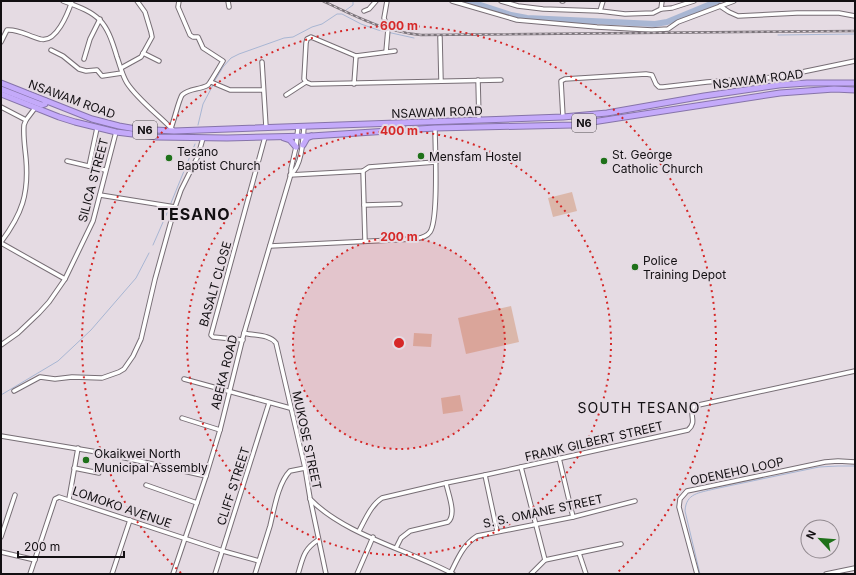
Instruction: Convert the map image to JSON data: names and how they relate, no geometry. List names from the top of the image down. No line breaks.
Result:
{"streets":{"highway":["NSAWAM ROAD","N6"],"street":["SILICA STREET","BASALT CLOSE","ABEKA ROAD","MUKOSE STREET","FRANK GILBERT STREET","ODENEHO LOOP","CLIFF STREET","LOMOKO AVENUE","S. S. OMANE STREET"]},"crossings":[["NSAWAM ROAD","SILICA STREET"],["NSAWAM ROAD","BASALT CLOSE"],["NSAWAM ROAD","ABEKA ROAD"],["BASALT CLOSE","ABEKA ROAD"],["ABEKA ROAD","MUKOSE STREET"],["ABEKA ROAD","LOMOKO AVENUE"],["CLIFF STREET","LOMOKO AVENUE"]],"districts":["TESANO","SOUTH TESANO"],"places":["Mensfam Hostel","Tesano Baptist Church","St. George Catholic Church","Police Training Depot","Okaikwei North Municipal Assembly"],"scale_bar":"200 m","north":"top left","rings":["600 m","400 m","200 m"]}
